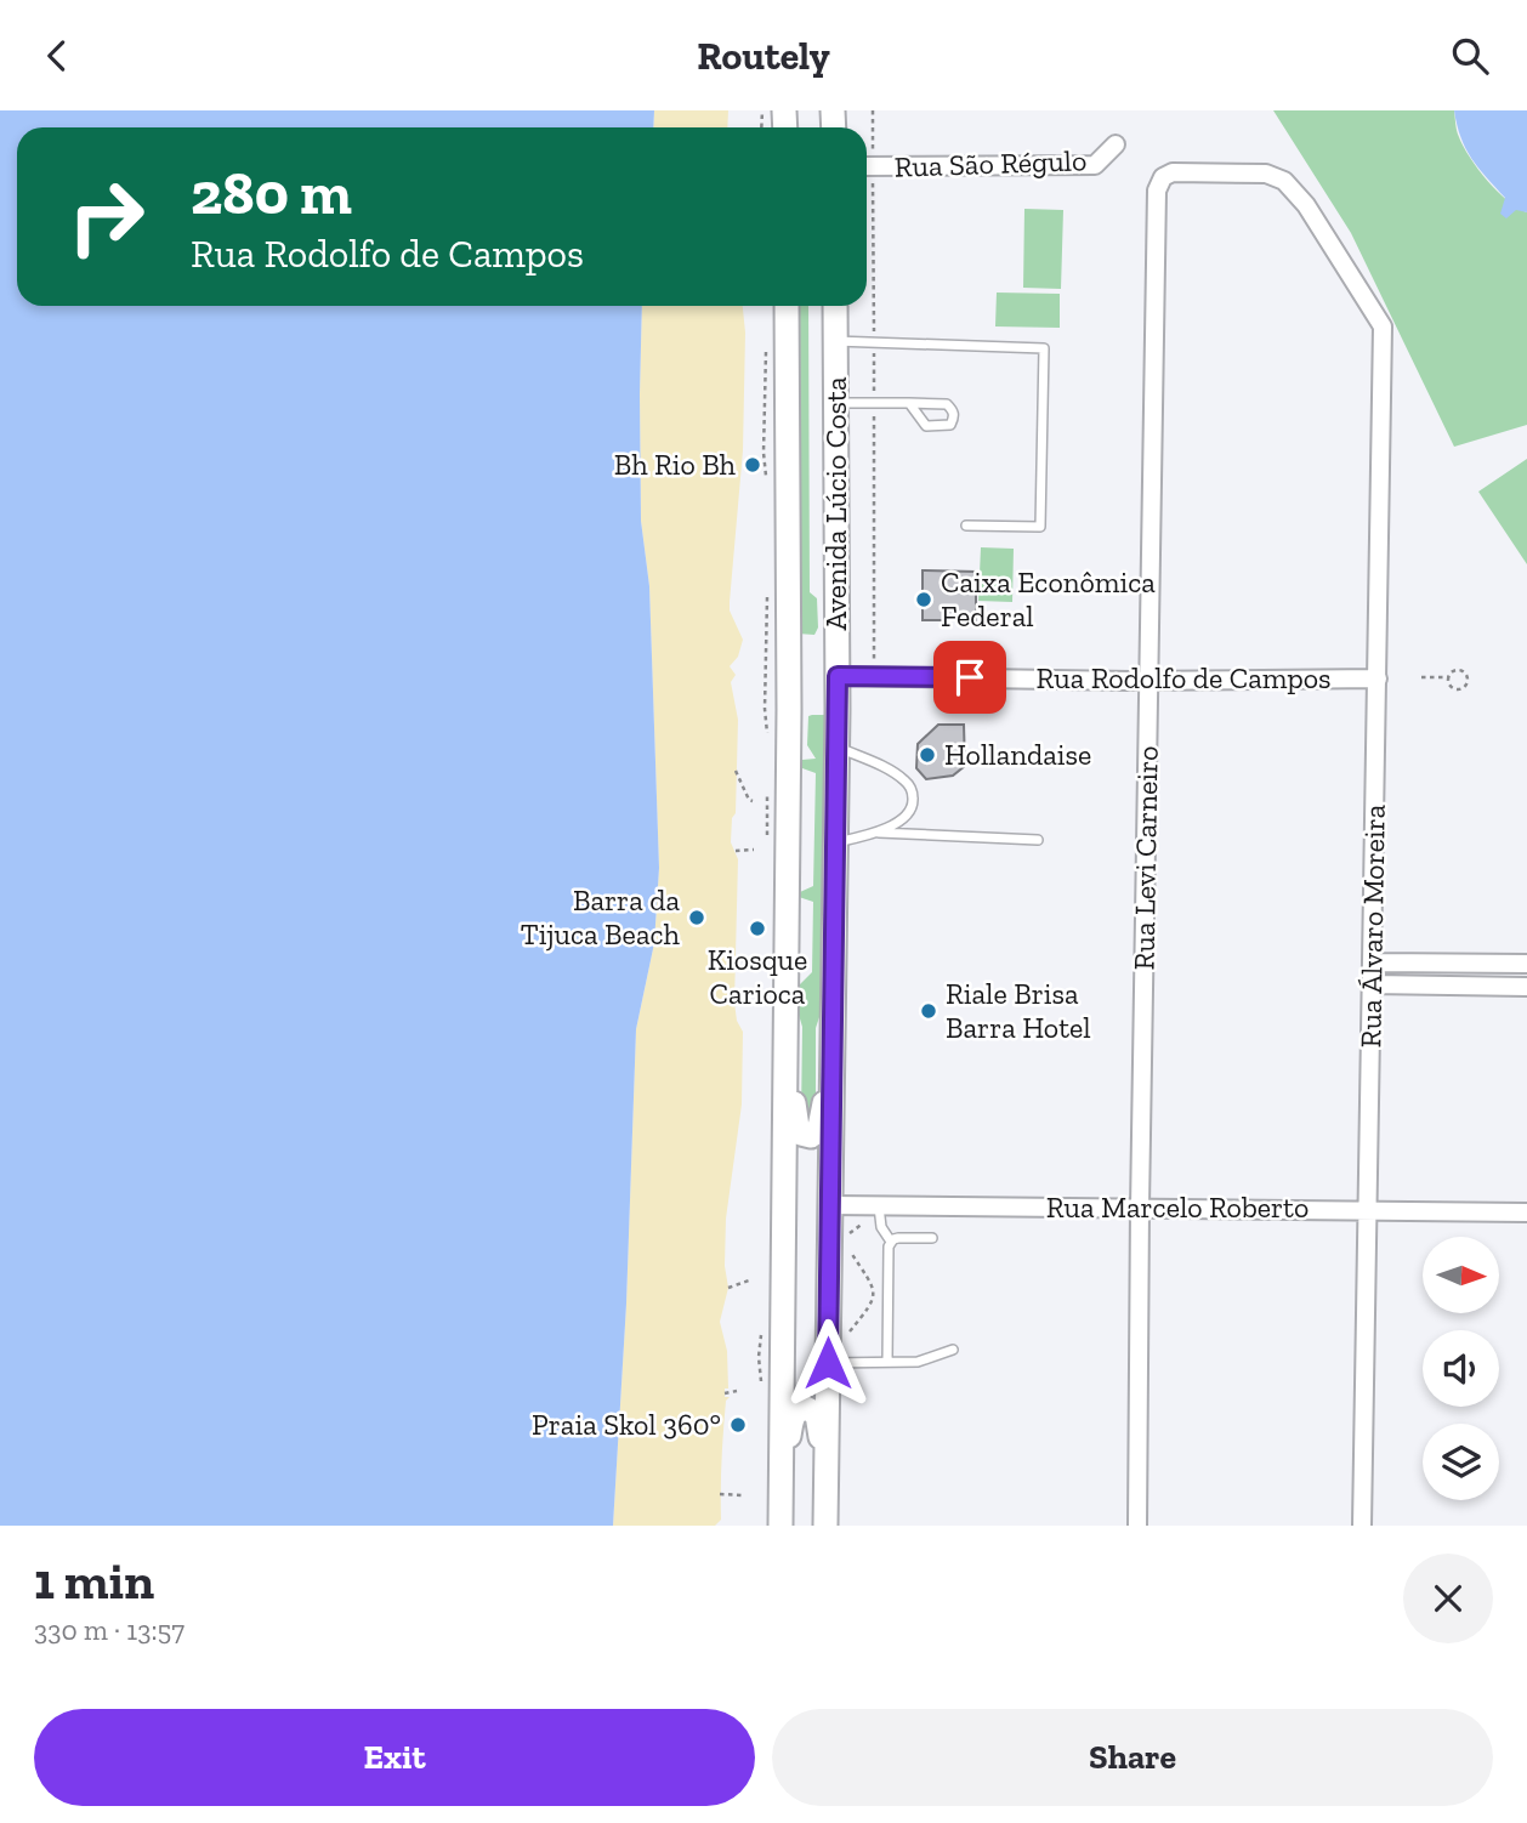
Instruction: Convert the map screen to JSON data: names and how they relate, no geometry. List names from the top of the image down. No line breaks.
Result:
{"streets":{"main road":["Avenida Lúcio Costa"],"street":["Rua São Régulo","Rua Rodolfo de Campos","Rua Levi Carneiro","Rua Álvaro Moreira","Rua Marcelo Roberto"]},"crossings":[["Avenida Lúcio Costa","Rua Rodolfo de Campos"],["Avenida Lúcio Costa","Rua Marcelo Roberto"],["Rua Rodolfo de Campos","Rua Levi Carneiro"],["Rua Rodolfo de Campos","Rua Álvaro Moreira"],["Rua Levi Carneiro","Rua Álvaro Moreira"],["Rua Levi Carneiro","Rua Marcelo Roberto"],["Rua Álvaro Moreira","Rua Marcelo Roberto"]],"places":["Bh Rio Bh","Caixa Econômica Federal","Hollandaise","Barra da Tijuca Beach","Kiosque Carioca","Riale Brisa Barra Hotel","Praia Skol 360°"],"north":"right","page":{"header":"Routely","turn":["280 m","Rua Rodolfo de Campos"],"heading":["1 min","330 m · 13:57"],"buttons":["Exit","Share"]}}
